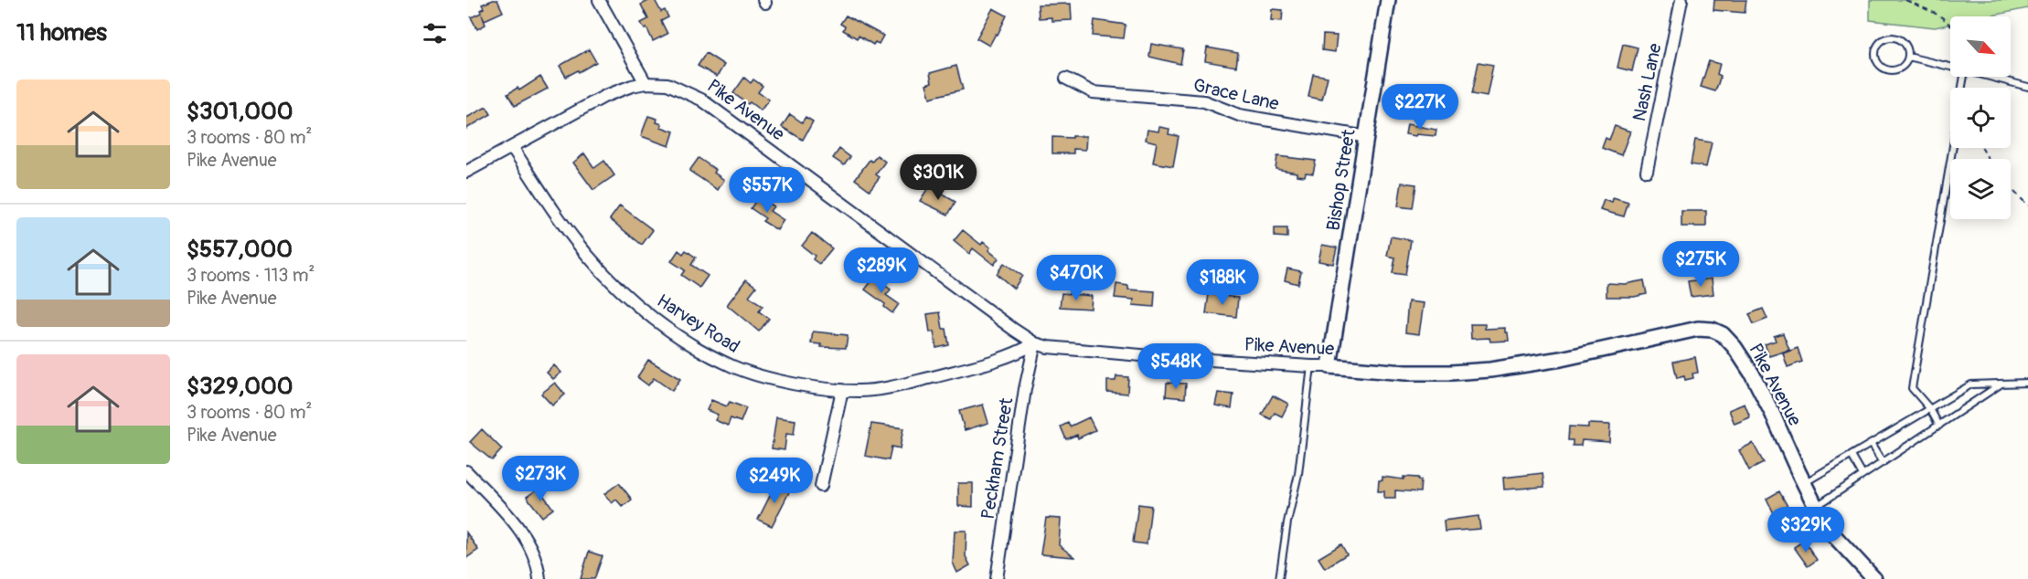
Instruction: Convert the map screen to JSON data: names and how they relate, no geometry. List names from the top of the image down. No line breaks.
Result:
{"streets":{"street":["Nash Lane","Grace Lane","Pike Avenue","Bishop Street","Harvey Road","Peckham Street"]},"crossings":[["Grace Lane","Bishop Street"],["Pike Avenue","Bishop Street"],["Pike Avenue","Harvey Road"],["Pike Avenue","Peckham Street"],["Harvey Road","Peckham Street"]],"north":"bottom right","page":{"heading":"11 homes","list":[{"name":"$301,000","note":"3 rooms · 80 m² · Pike Avenue"},{"name":"$557,000","note":"3 rooms · 113 m² · Pike Avenue"},{"name":"$329,000","note":"3 rooms · 80 m² · Pike Avenue"}],"price":["$227K","$301K","$557K","$275K","$289K","$470K","$188K","$548K","$273K","$249K","$329K"]}}
